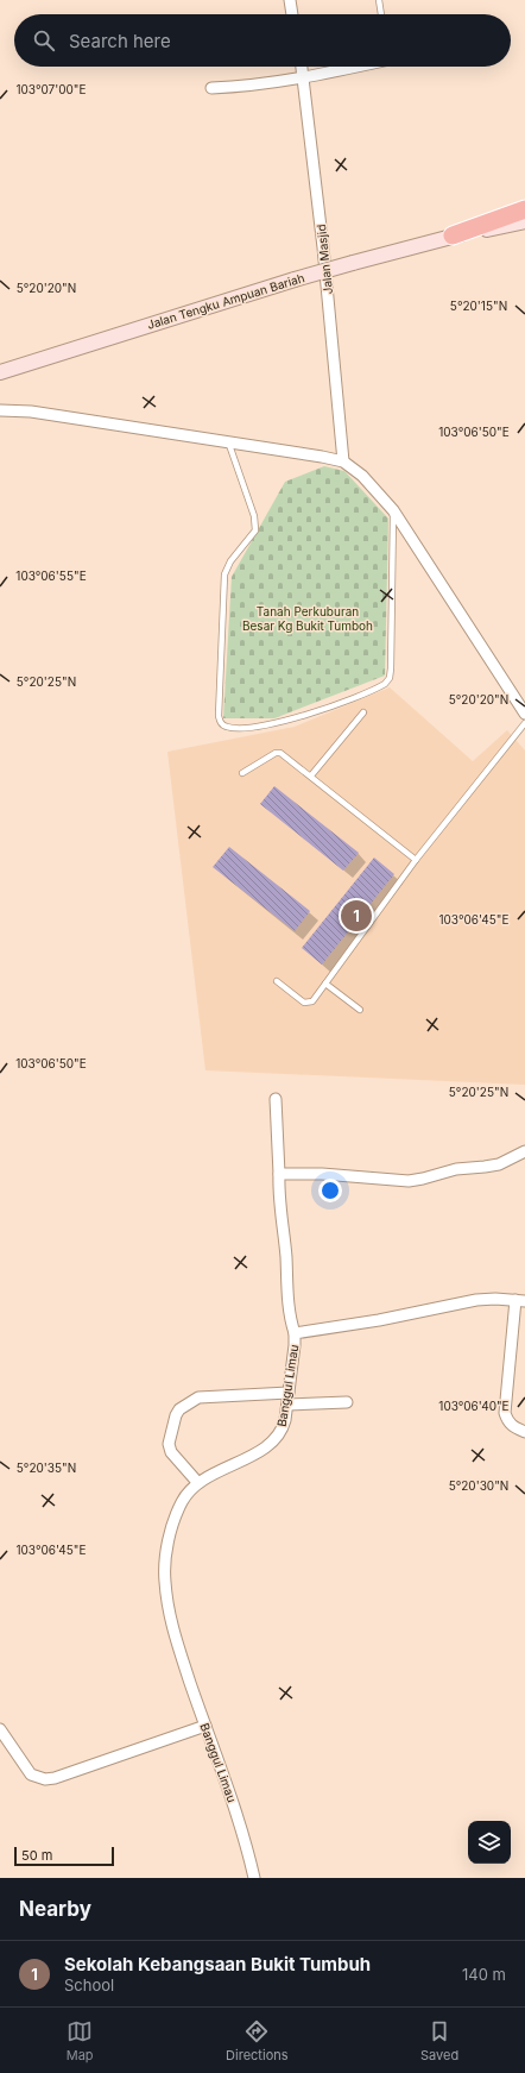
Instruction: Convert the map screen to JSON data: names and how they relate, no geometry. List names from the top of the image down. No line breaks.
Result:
{"streets":{"main road":["Jalan Tengku Ampuan Bariah"],"street":["Jalan Masjid","Banggul Limau"]},"parks":["Tanah Perkuburan Besar Kg Bukit Tumboh"],"scale_bar":"50 m","page":{"search":"Search here","pins":"1","scale":"50 m","heading":"Nearby","list":[{"mark":"1","name":"Sekolah Kebangsaan Bukit Tumbuh","note":"School","value":"140 m"}],"nav":["Map","Directions","Saved"]},"coordinates":["103°07'00\"E","5°20'20\"N","5°20'15\"N","103°06'50\"E","103°06'55\"E","5°20'25\"N","103°06'45\"E","103°06'40\"E","5°20'35\"N","5°20'30\"N"]}
